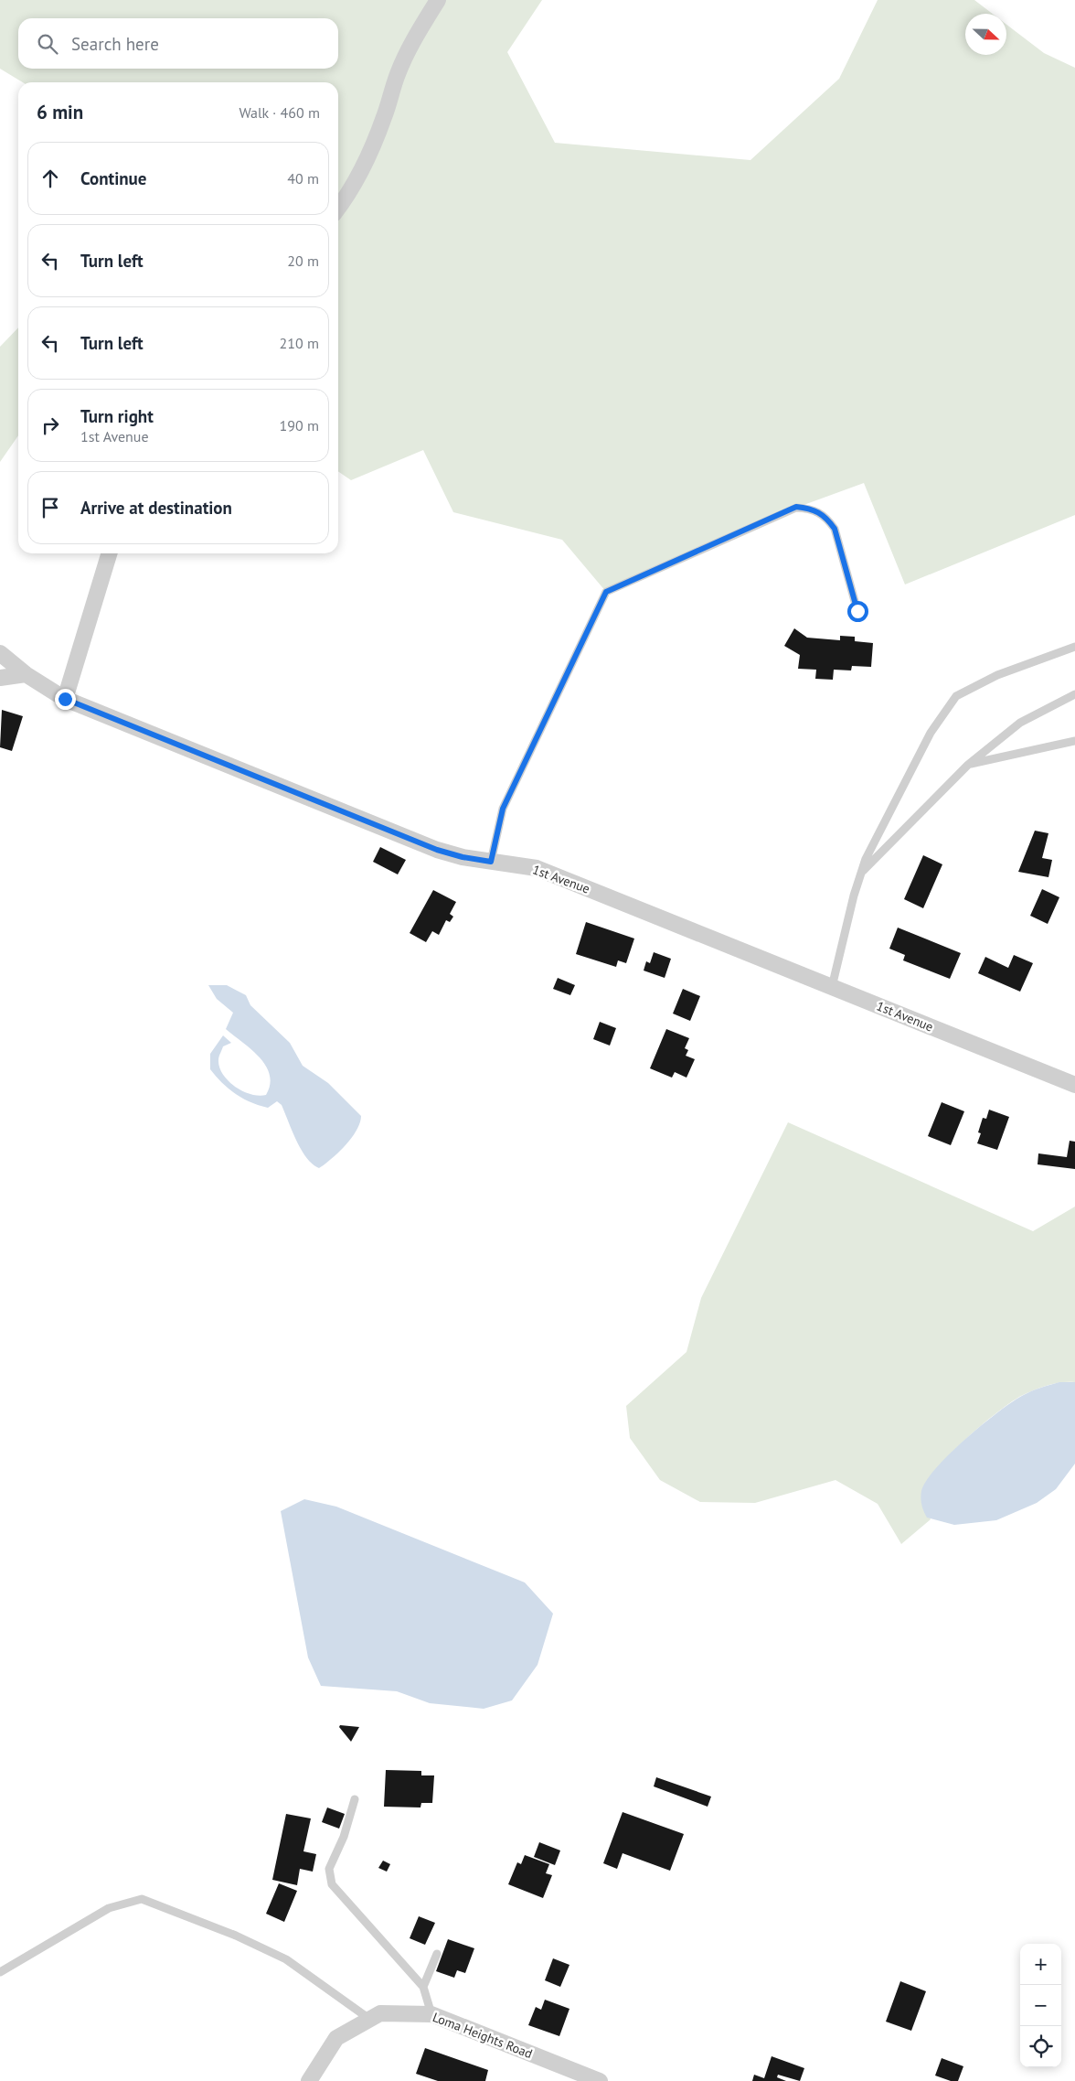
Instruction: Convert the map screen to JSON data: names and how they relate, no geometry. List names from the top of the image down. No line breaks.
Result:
{"streets":{"street":["1st Avenue","Loma Heights Road"]},"north":"right","page":{"search":"Search here","heading":["6 min","Walk · 460 m"],"list":[["Continue","40 m"],["Turn left","20 m"],["Turn left","210 m"],["Turn right","1st Avenue","190 m"],"Arrive at destination"],"map_buttons":["+","−"]}}
